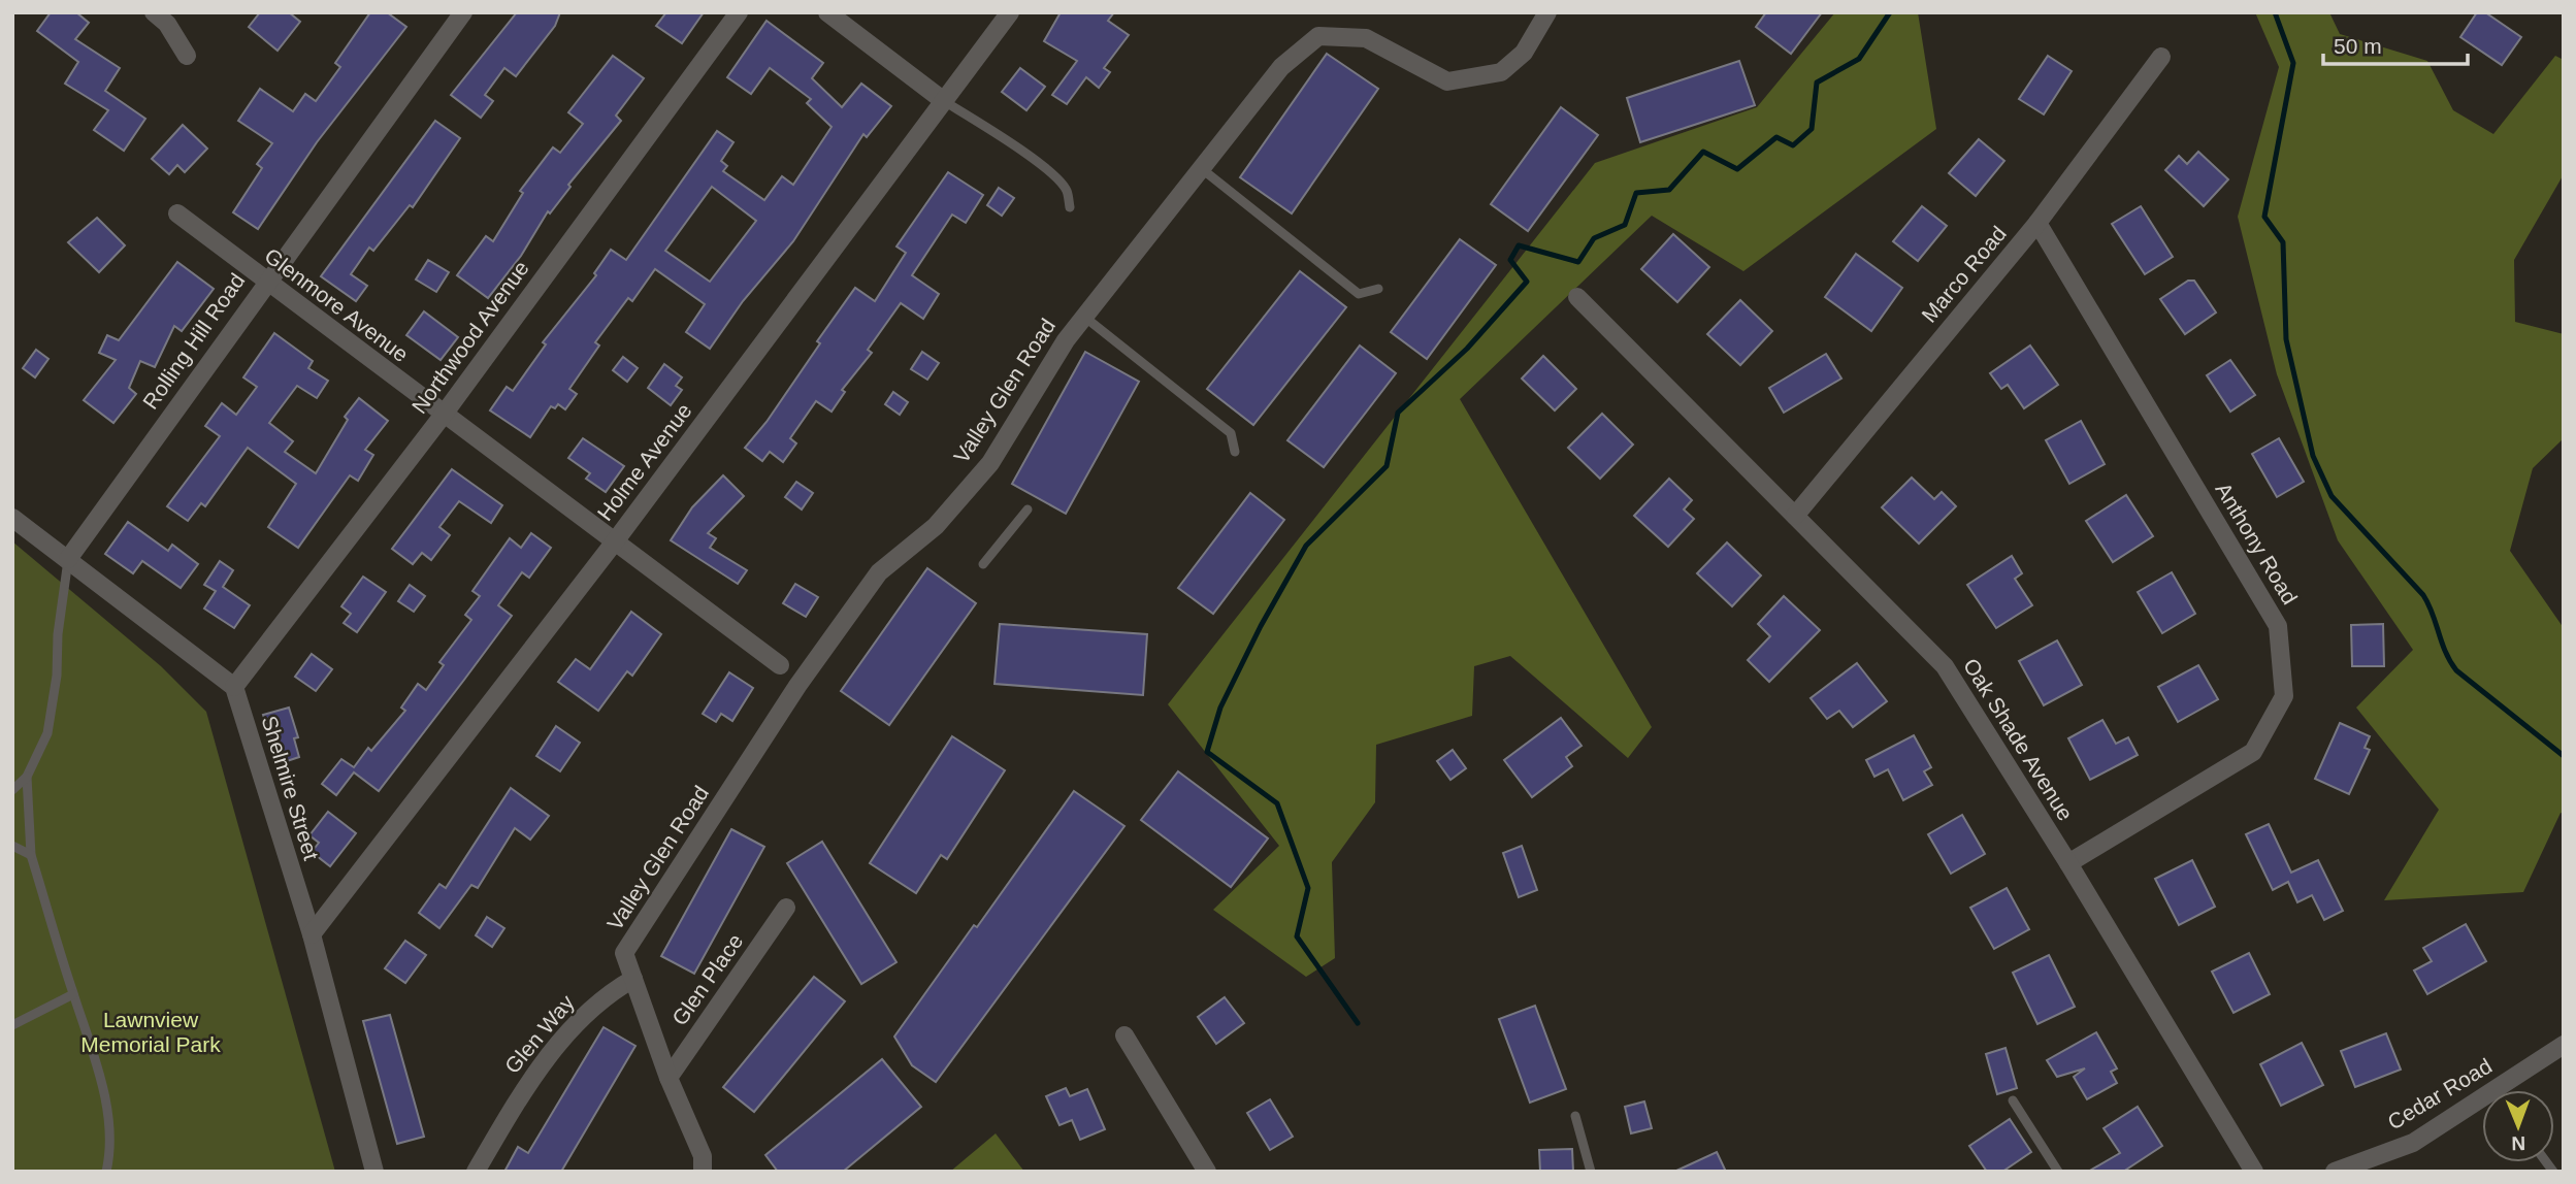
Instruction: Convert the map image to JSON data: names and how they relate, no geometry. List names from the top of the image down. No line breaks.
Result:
{"streets":{"street":["Marco Road","Glenmore Avenue","Northwood Avenue","Rolling Hill Road","Valley Glen Road","Holme Avenue","Anthony Road","Oak Shade Avenue","Shelmire Street","Glen Place","Glen Way","Cedar Road"]},"crossings":[["Marco Road","Anthony Road"],["Marco Road","Oak Shade Avenue"],["Glenmore Avenue","Northwood Avenue"],["Glenmore Avenue","Rolling Hill Road"],["Glenmore Avenue","Holme Avenue"],["Northwood Avenue","Shelmire Street"],["Valley Glen Road","Glen Place"],["Valley Glen Road","Glen Way"],["Holme Avenue","Shelmire Street"],["Anthony Road","Oak Shade Avenue"]],"parks":["Lawnview Memorial Park"],"scale_bar":"50 m","north":"bottom"}
